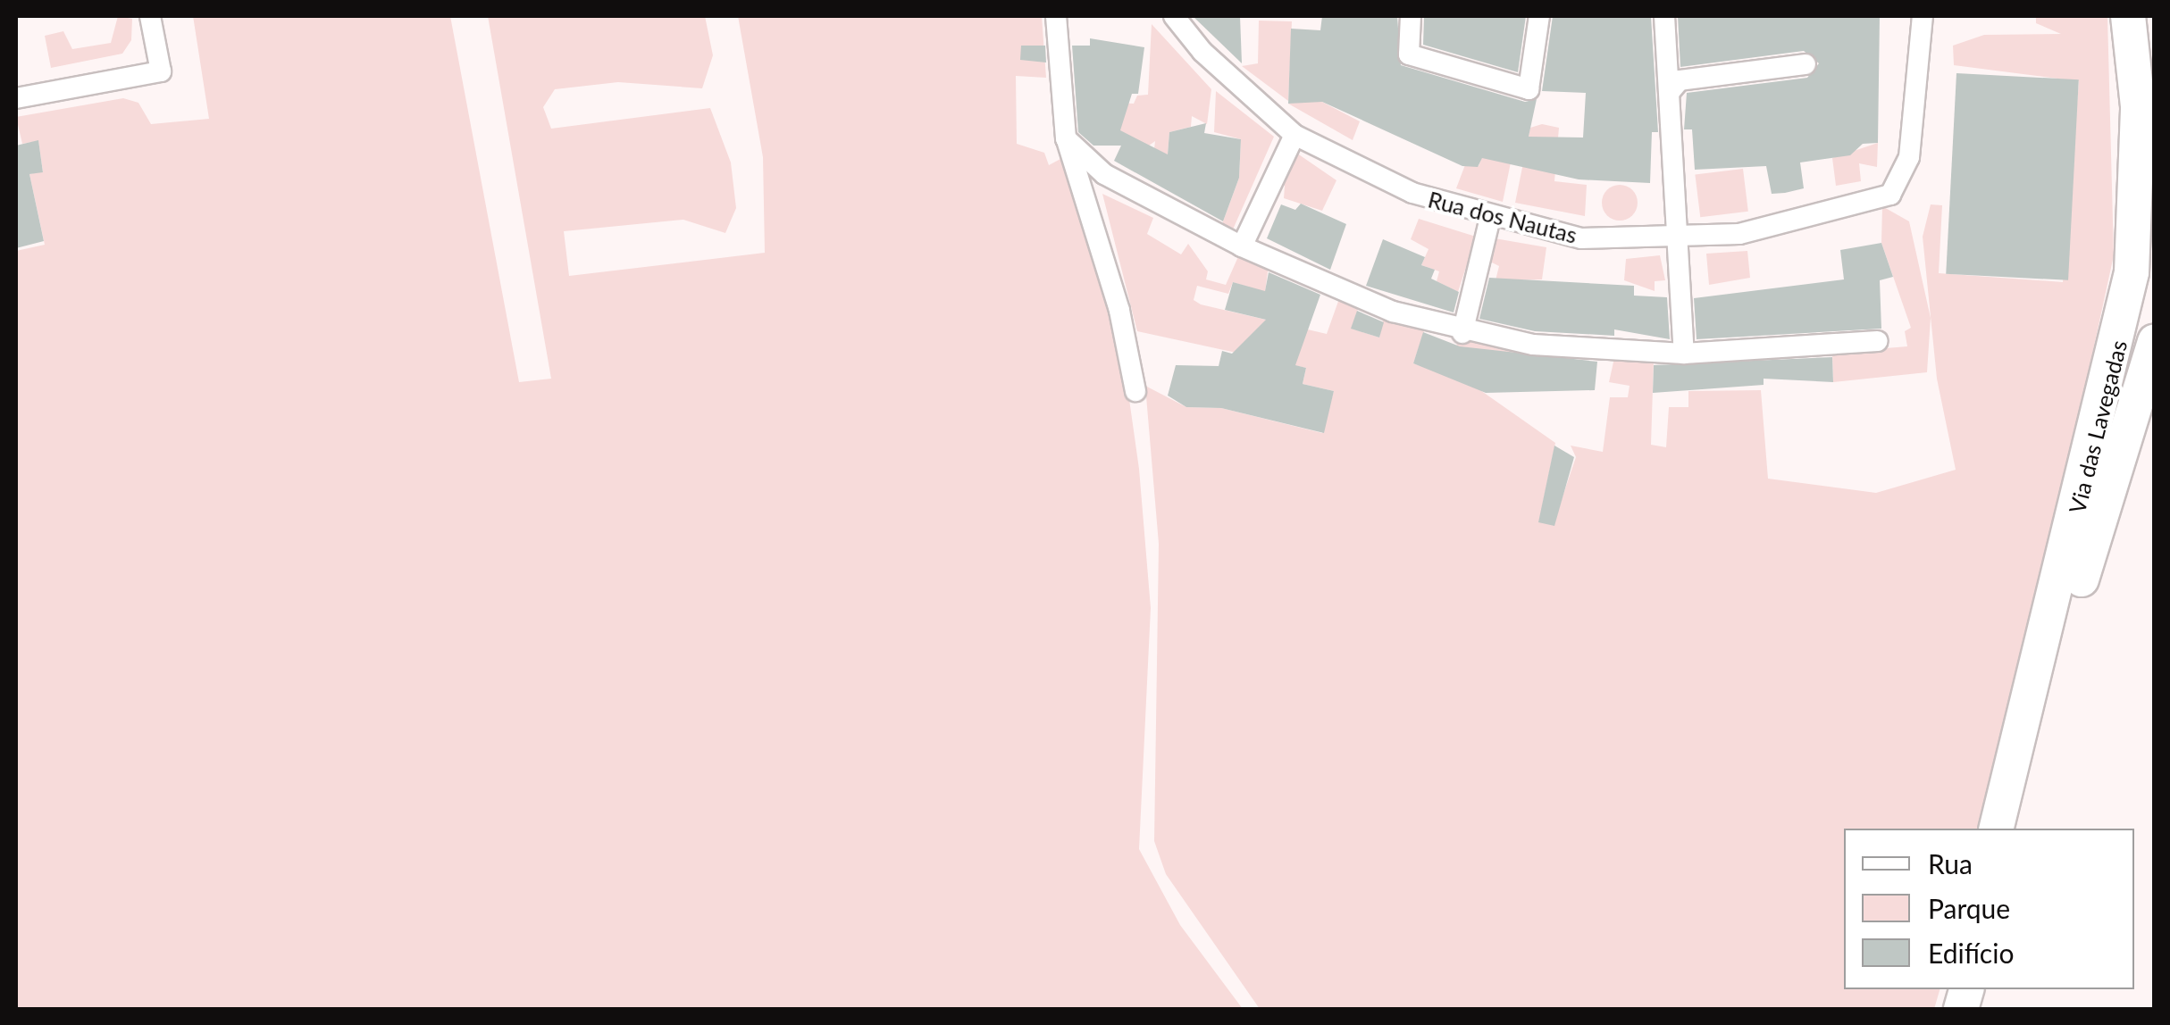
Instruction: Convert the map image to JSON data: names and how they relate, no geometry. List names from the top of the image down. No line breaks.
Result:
{"streets":{"main road":["Via das Lavegadas"],"street":["Rua dos Nautas"]},"legend":["Rua","Parque","Edifício"]}
